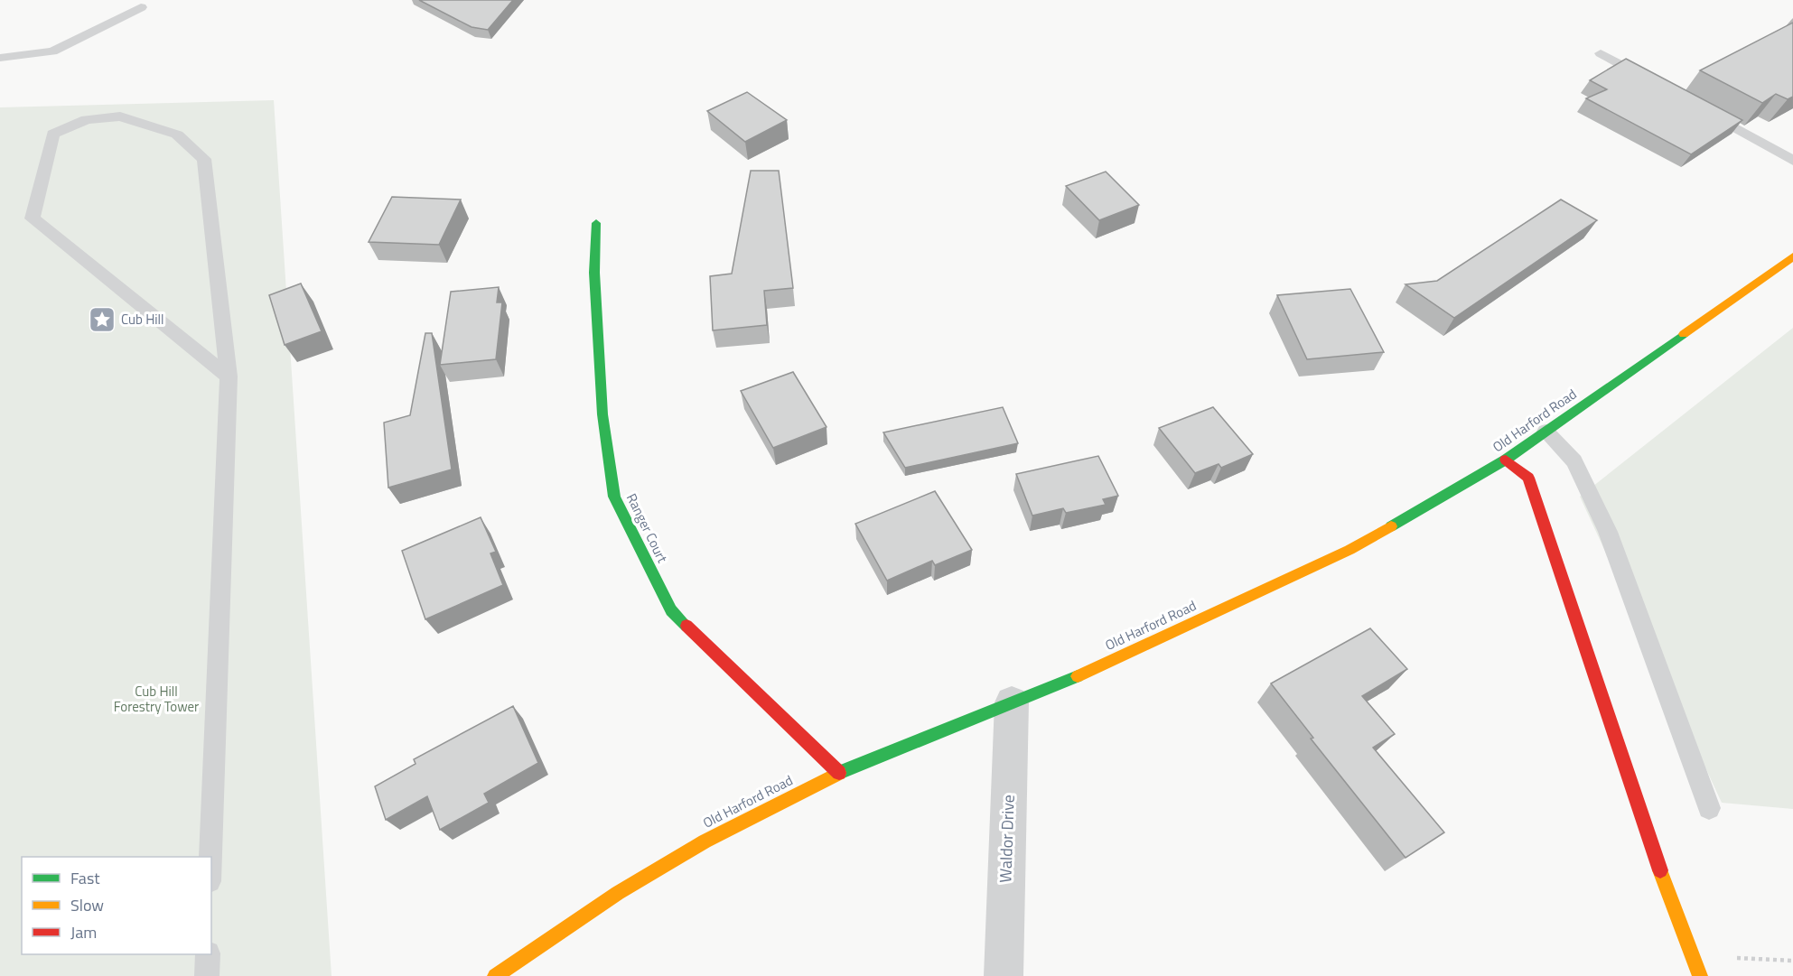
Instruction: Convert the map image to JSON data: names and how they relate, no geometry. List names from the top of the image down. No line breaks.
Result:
{"streets":{"street":["Old Harford Road","Ranger Court","Waldor Drive"]},"crossings":[["Old Harford Road","Ranger Court"],["Old Harford Road","Waldor Drive"]],"parks":["Cub Hill Forestry Tower"],"places":{"place":["Cub Hill"]},"legend":["Fast","Slow","Jam"]}
